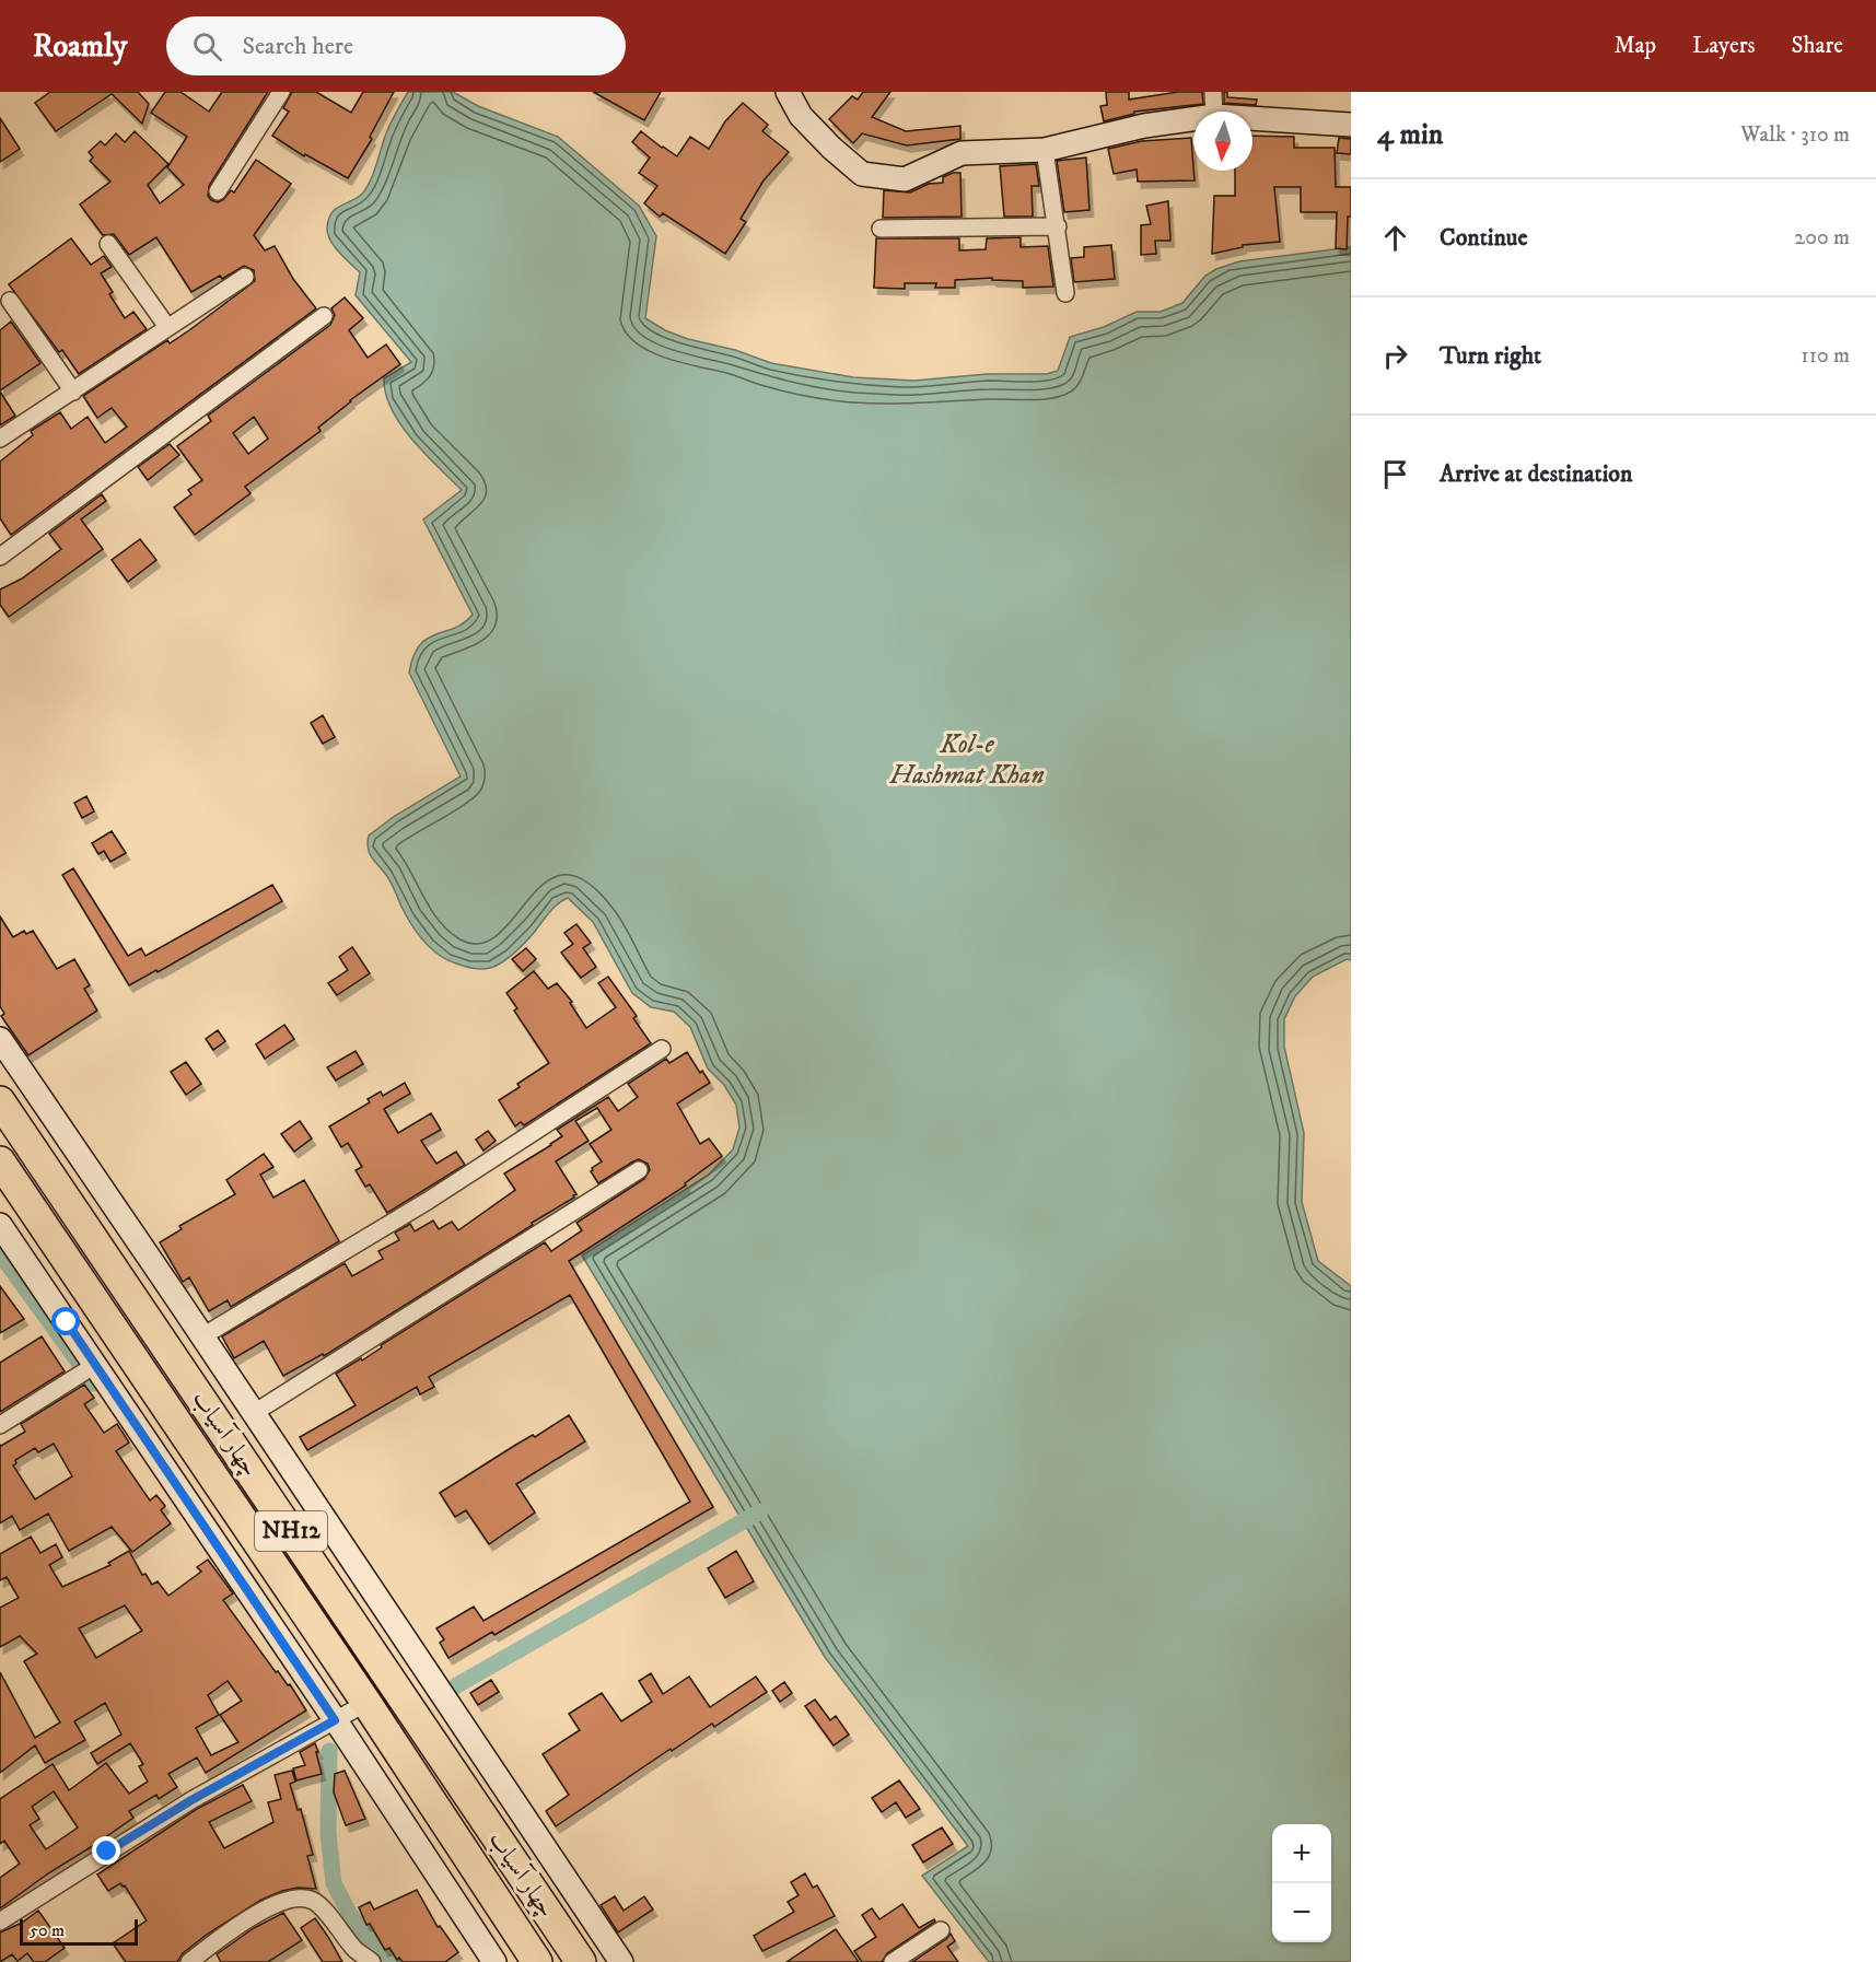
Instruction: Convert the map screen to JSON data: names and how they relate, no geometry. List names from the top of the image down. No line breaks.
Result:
{"streets":{"highway":["چهار آسیاب","NH12"]},"water":["Kol-e Hashmat Khan"],"scale_bar":"50 m","north":"bottom","page":{"header":"Roamly","search":"Search here","nav":["Map","Layers","Share"],"heading":["4 min","Walk · 310 m"],"list":[["Continue","200 m"],["Turn right","110 m"],"Arrive at destination"],"map_buttons":["+","−"],"scale":"50 m"}}
